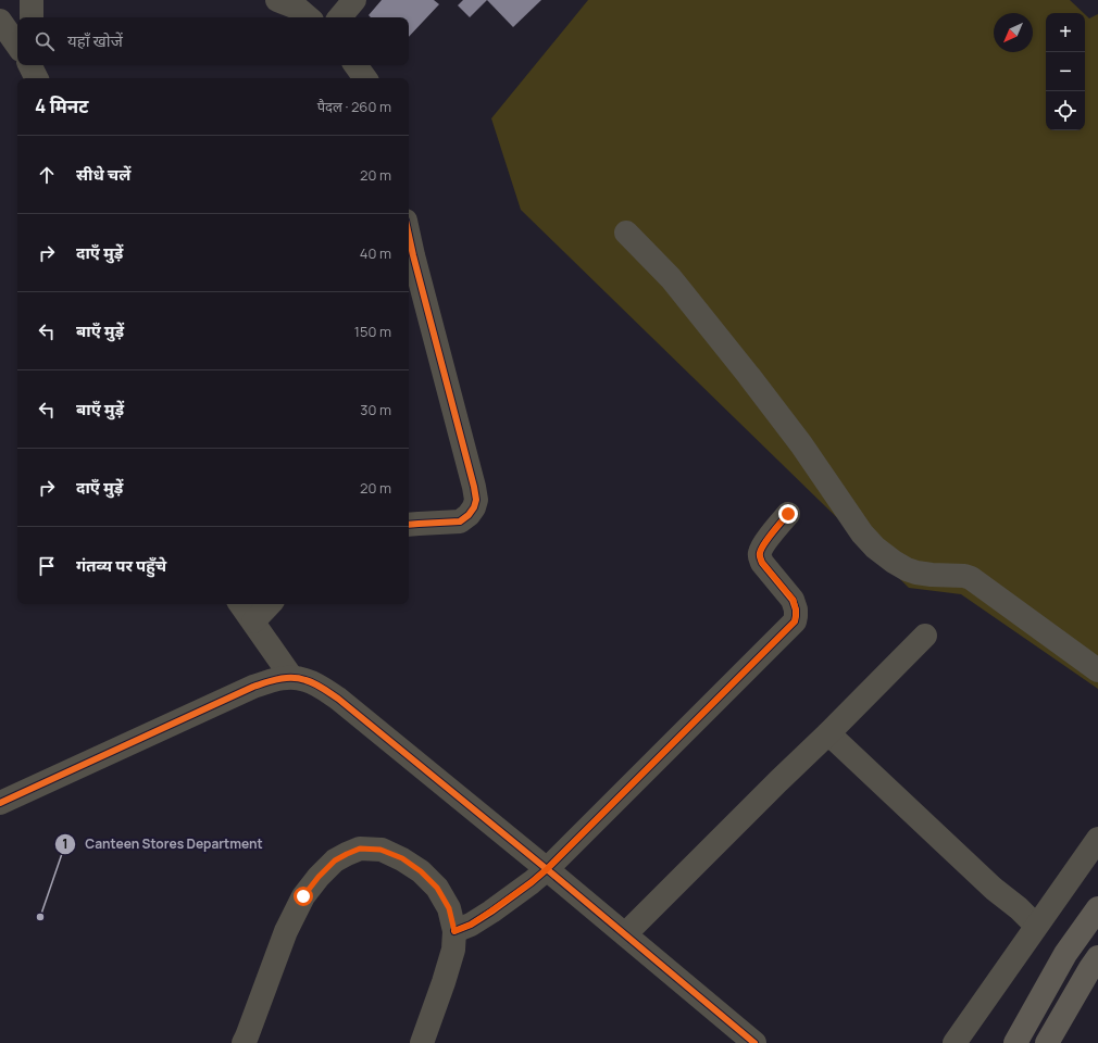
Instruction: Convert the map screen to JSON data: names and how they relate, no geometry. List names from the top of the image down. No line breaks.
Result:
{"places":["Canteen Stores Department"],"north":"bottom left","page":{"map_buttons":["+","−"],"search":"यहाँ खोजें","heading":["4 मिनट","पैदल · 260 m"],"list":[["सीधे चलें","20 m"],["दाएँ मुड़ें","40 m"],["बाएँ मुड़ें","150 m"],["बाएँ मुड़ें","30 m"],["दाएँ मुड़ें","20 m"],"गंतव्य पर पहुँचे"]}}
